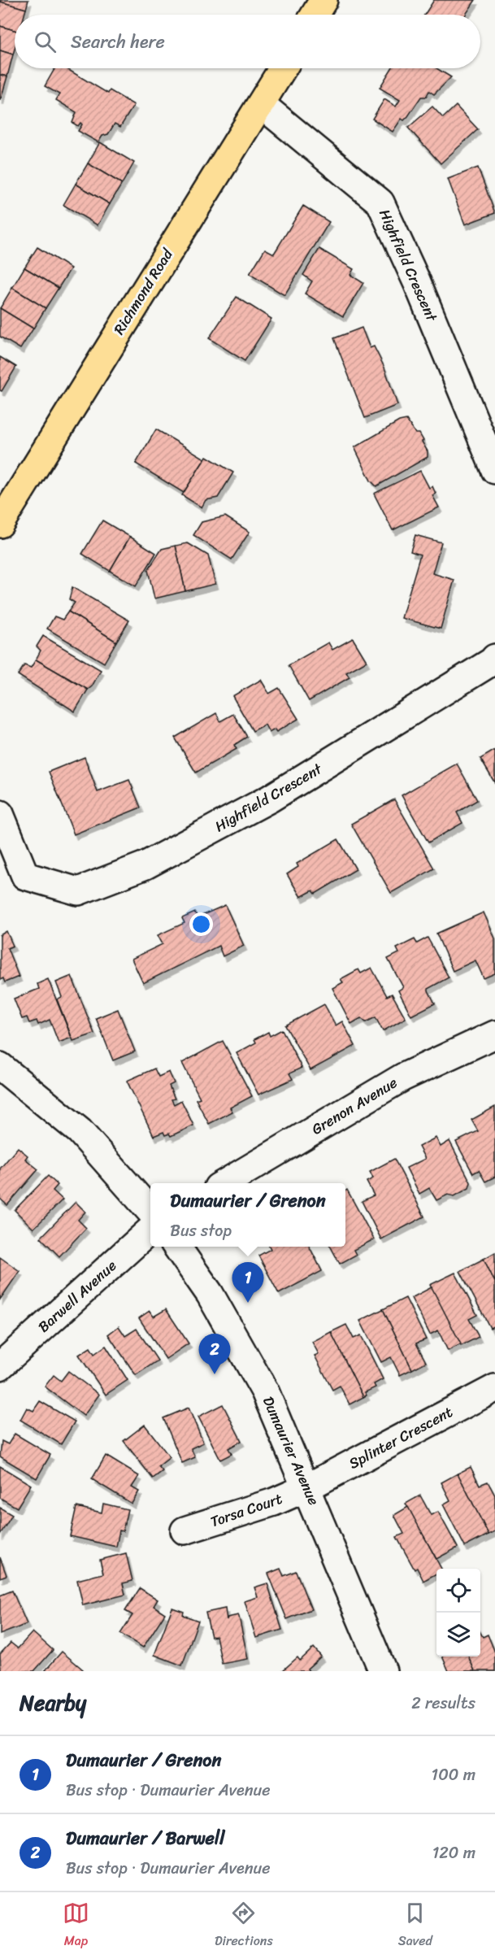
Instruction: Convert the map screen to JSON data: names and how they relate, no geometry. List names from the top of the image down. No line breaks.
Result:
{"streets":{"main road":["Richmond Road"],"street":["Highfield Crescent","Grenon Avenue","Barwell Avenue","Splinter Crescent","Dumaurier Avenue","Torsa Court"]},"crossings":[["Highfield Crescent","Richmond Road"],["Splinter Crescent","Dumaurier Avenue"],["Splinter Crescent","Torsa Court"],["Dumaurier Avenue","Torsa Court"]],"page":{"search":"Search here","popup":["Dumaurier / Grenon","Bus stop"],"pins":["1","2"],"heading":["Nearby","2 results"],"list":[{"mark":"1","name":"Dumaurier / Grenon","note":"Bus stop · Dumaurier Avenue","value":"100 m"},{"mark":"2","name":"Dumaurier / Barwell","note":"Bus stop · Dumaurier Avenue","value":"120 m"}],"nav":["Map","Directions","Saved"]}}
